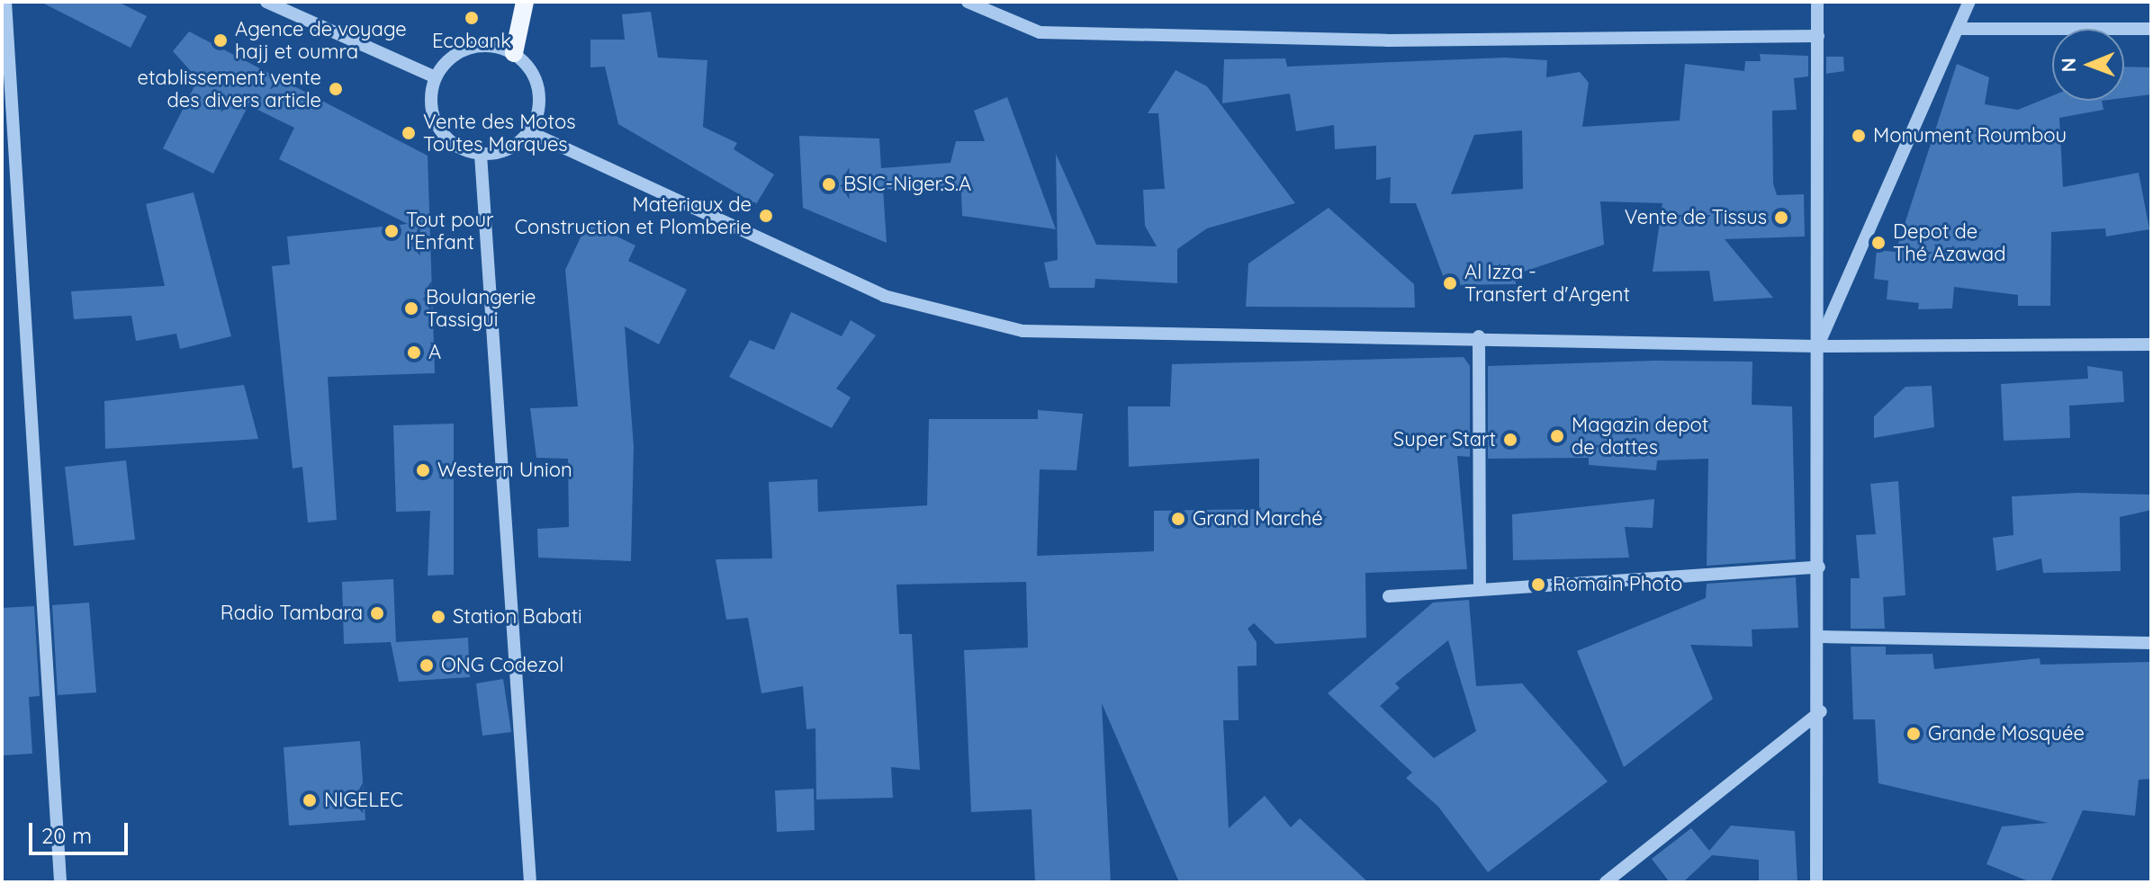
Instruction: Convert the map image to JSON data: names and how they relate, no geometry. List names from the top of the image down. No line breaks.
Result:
{"places":["Ecobank","Agence de voyage hajj et oumra","etablissement vente des divers article","Vente des Motos Toutes Marques","Monument Roumbou","BSIC-Niger.S.A","Materiaux de Construction et Plomberie","Vente de Tissus","Tout pour l'Enfant","Depot de Thé Azawad","Al Izza - Transfert d'Argent","Boulangerie Tassigui","A","Magazin depot de dattes","Super Start","Western Union","Grand Marché","Romain Photo","Radio Tambara","Station Babati","ONG Codezol","Grande Mosquée","NIGELEC"],"scale_bar":"20 m","north":"left"}
